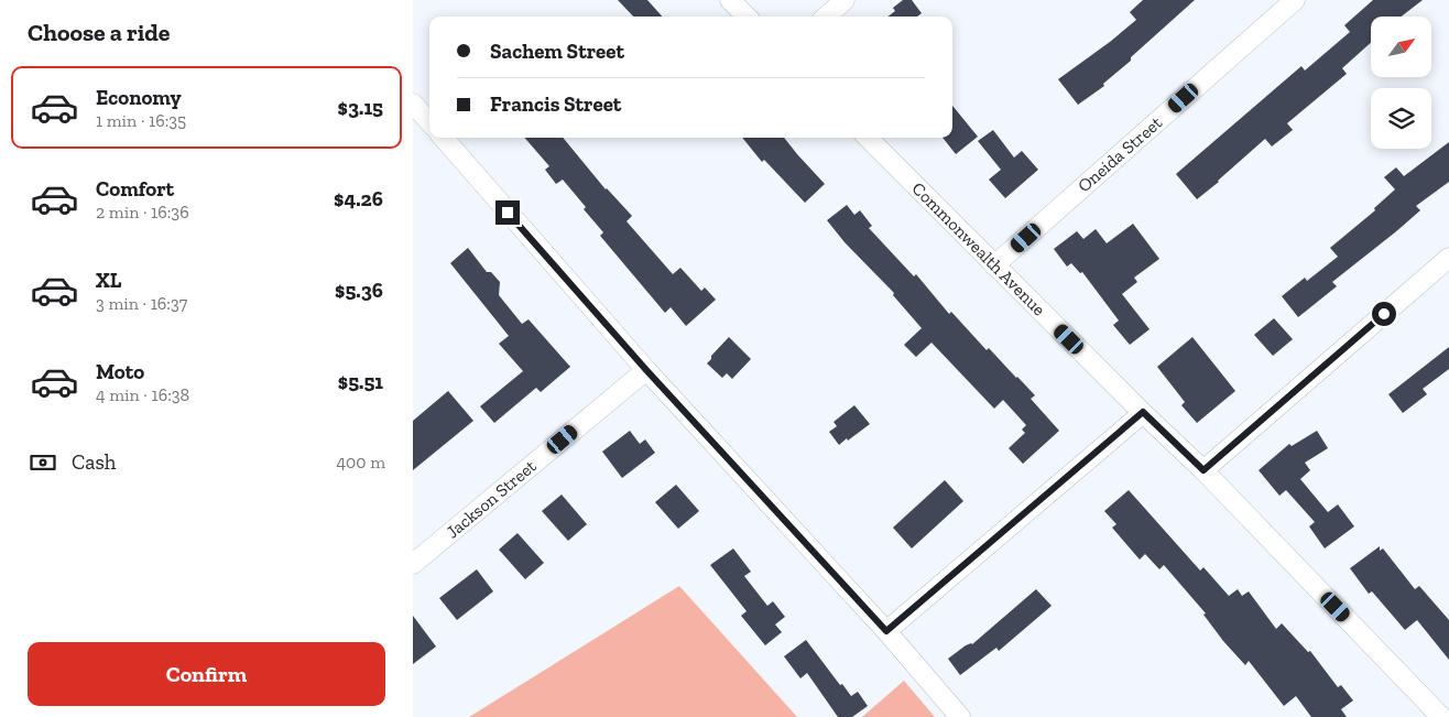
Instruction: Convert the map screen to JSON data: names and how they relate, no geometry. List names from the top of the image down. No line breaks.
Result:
{"streets":{"street":["Oneida Street","Commonwealth Avenue","Jackson Street"]},"crossings":[["Oneida Street","Commonwealth Avenue"]],"north":"top right","page":{"heading":"Choose a ride","banner":["Sachem Street","Francis Street"],"list":[{"name":"Economy","note":"1 min · 16:35","value":"$3.15"},{"name":"Comfort","note":"2 min · 16:36","value":"$4.26"},{"name":"XL","note":"3 min · 16:37","value":"$5.36"},{"name":"Moto","note":"4 min · 16:38","value":"$5.51"}],"pay":["Cash","400 m"],"buttons":"Confirm"}}
